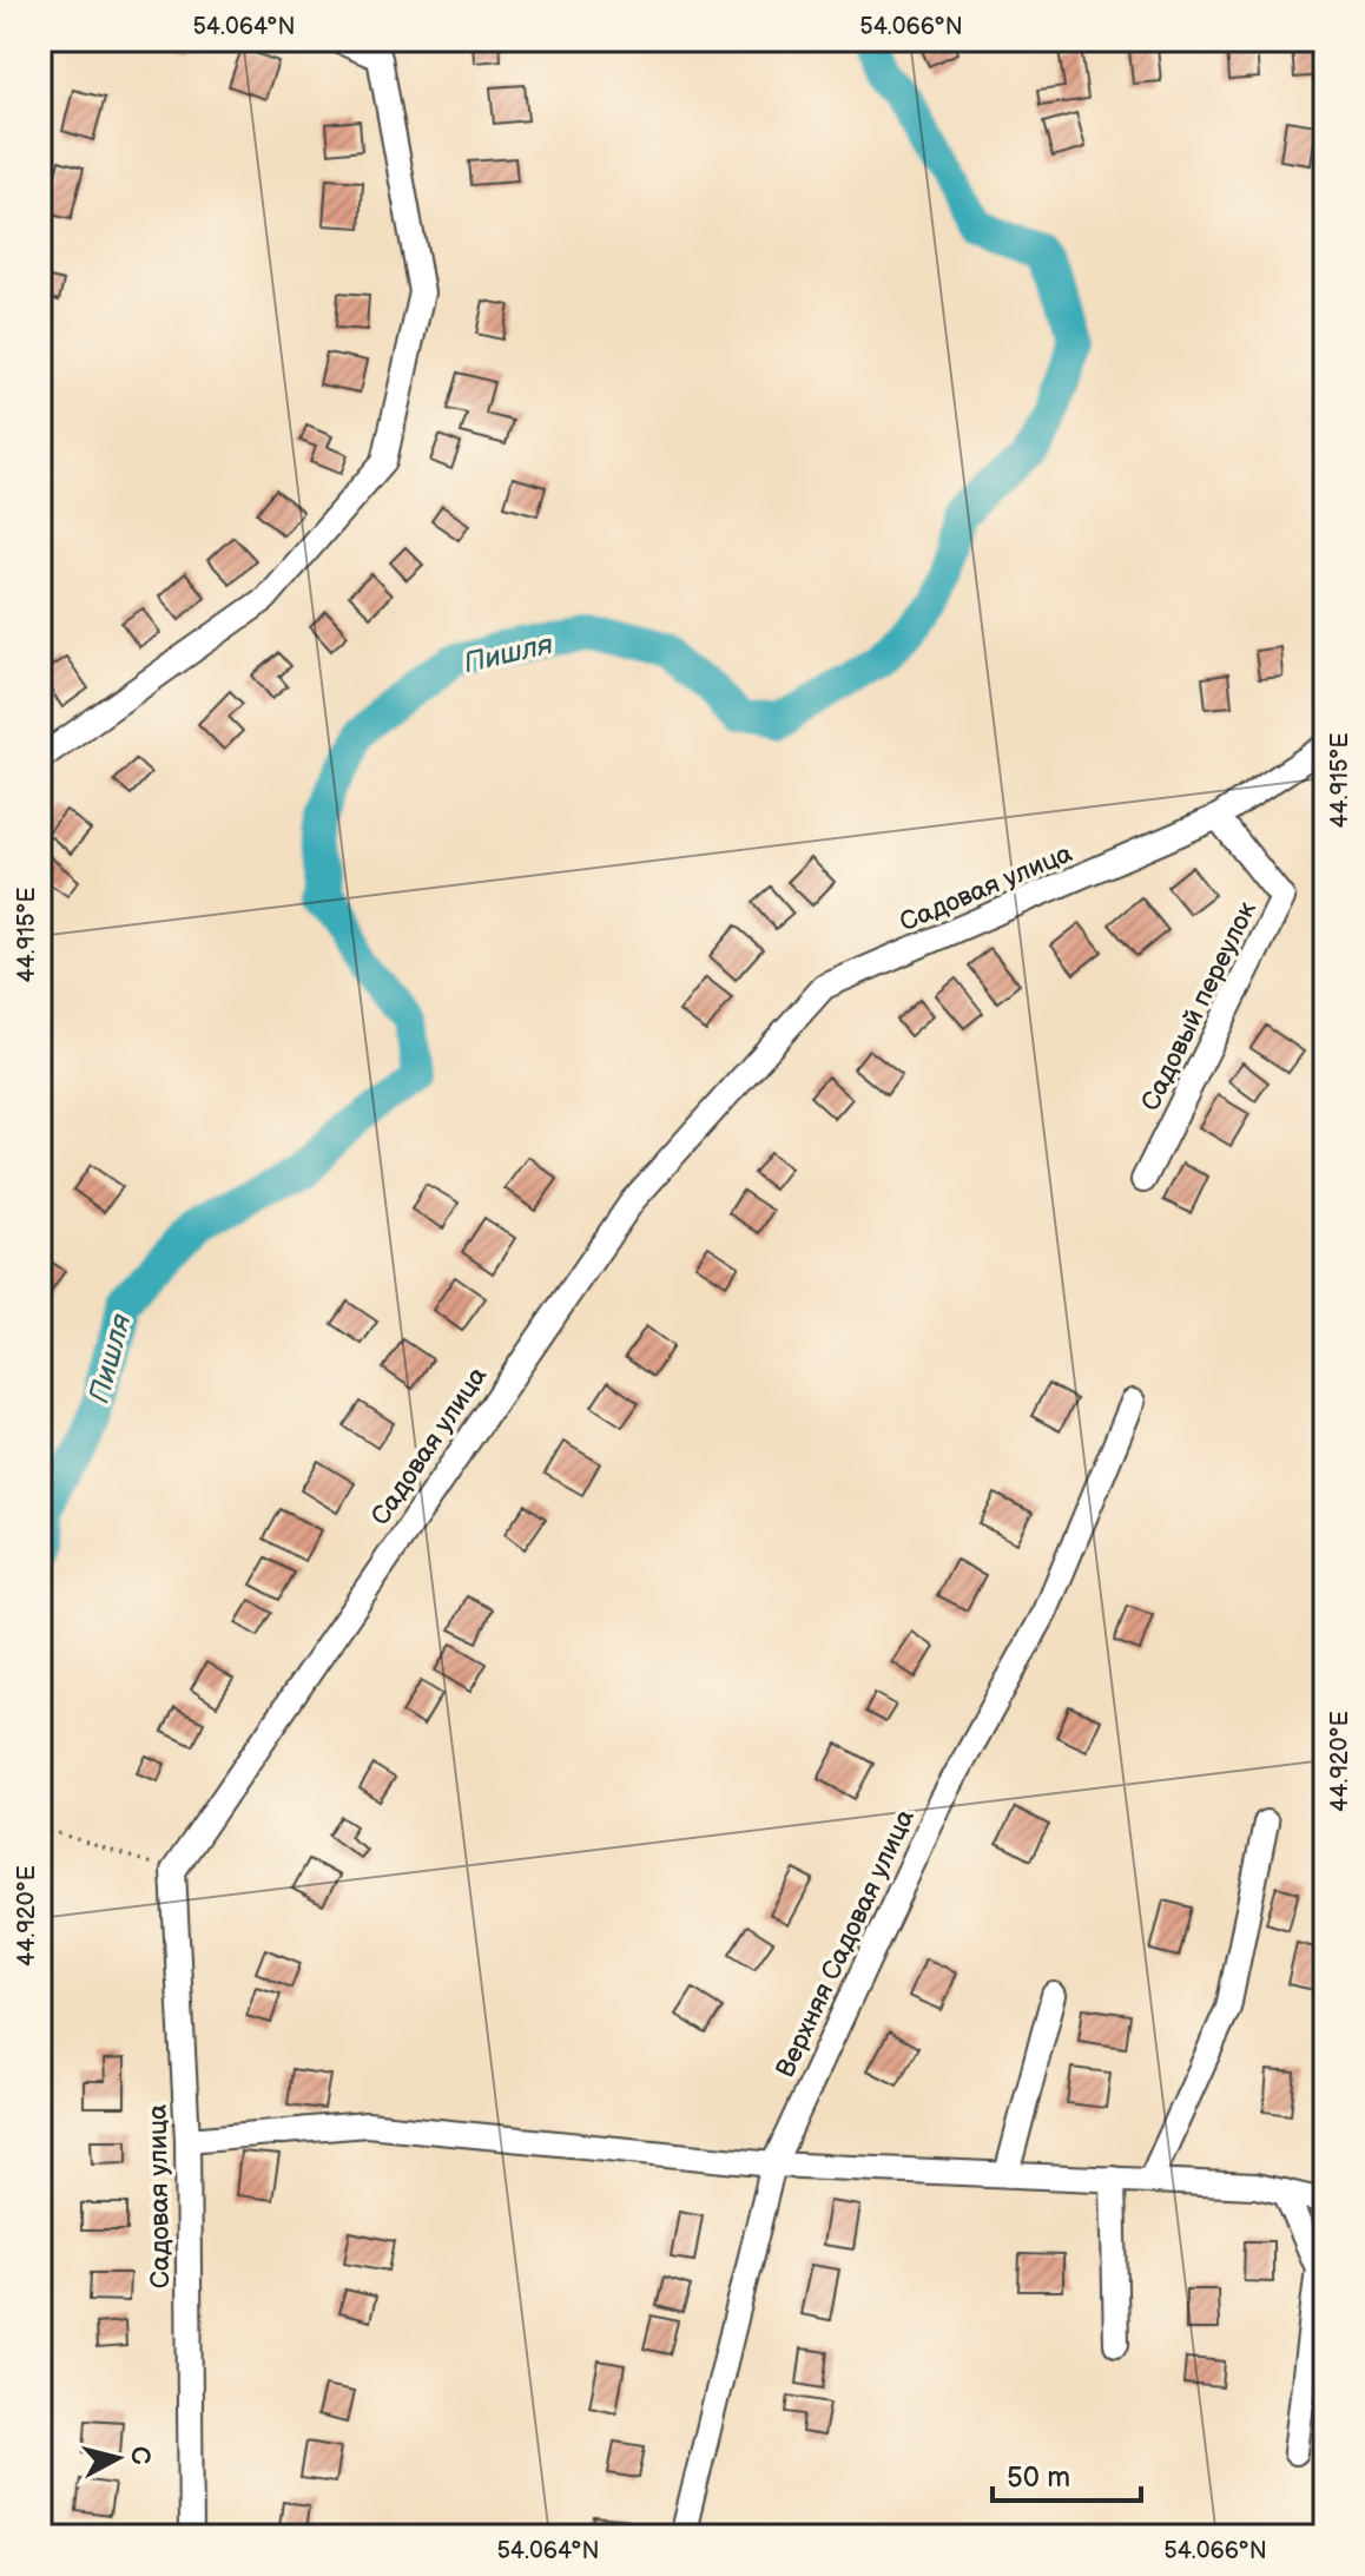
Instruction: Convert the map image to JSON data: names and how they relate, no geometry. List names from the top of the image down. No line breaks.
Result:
{"streets":{"street":["Садовая улица","Садовый переулок","Верхняя Садовая улица"]},"crossings":[["Садовая улица","Садовый переулок"]],"water":["Пишля"],"scale_bar":"50 m","north":"right","coordinates":["54.064°N","54.066°N","44.915°E","44.920°E"]}
